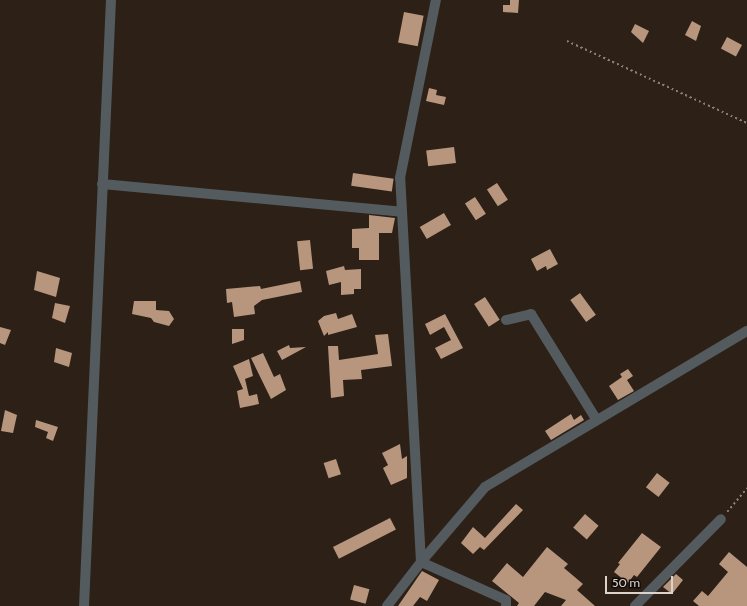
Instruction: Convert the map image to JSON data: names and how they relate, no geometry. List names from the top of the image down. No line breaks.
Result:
{"scale_bar":"50 m"}
